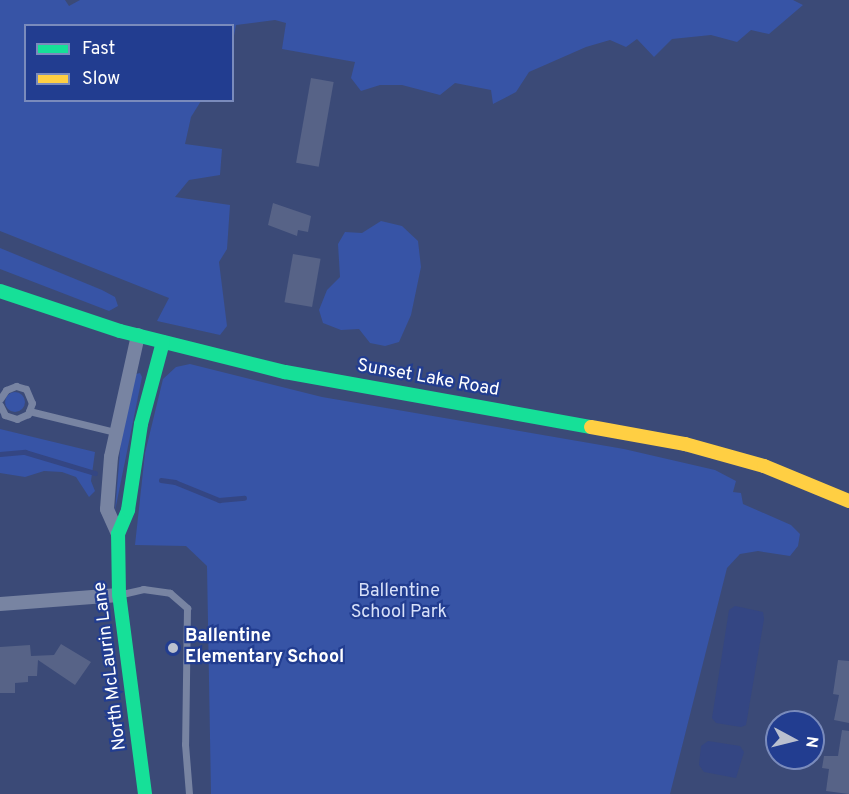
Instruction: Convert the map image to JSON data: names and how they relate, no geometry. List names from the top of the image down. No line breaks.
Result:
{"streets":{"main road":["Sunset Lake Road","North McLaurin Lane"]},"crossings":[["Sunset Lake Road","North McLaurin Lane"]],"parks":["Ballentine School Park"],"places":["Ballentine Elementary School"],"legend":["Fast","Slow"],"north":"right"}
